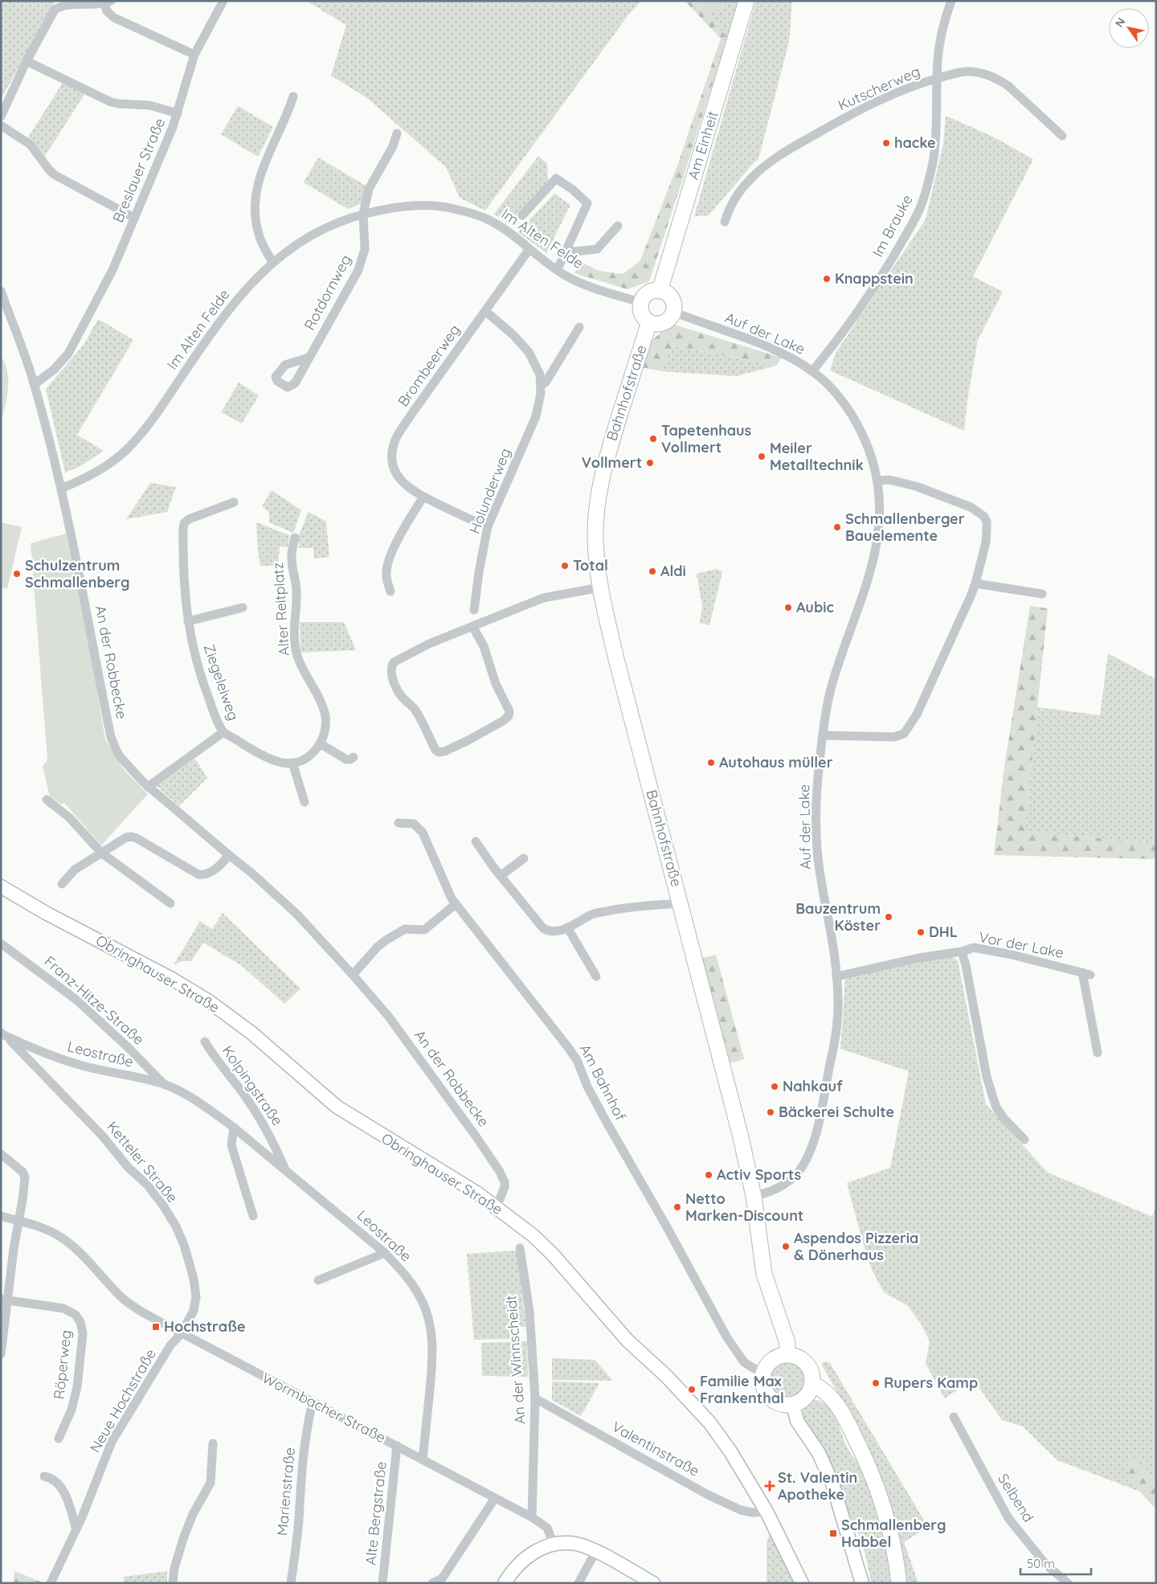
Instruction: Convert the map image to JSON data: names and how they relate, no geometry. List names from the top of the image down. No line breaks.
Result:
{"streets":{"main road":["Am Einheit","Bahnhofstraße"],"street":["Kutscherweg","Breslauer Straße","Im Brauke","Im Alten Felde","Rotdornweg","Auf der Lake","Brombeerweg","Holunderweg","Alter Reitplatz","An der Robbecke","Ziegeleiweg","Vor der Lake","Obringhauser Straße","Franz-Hitze-Straße","Leostraße","Am Bahnhof","Kolpingstraße","Ketteler Straße","An der Winnscheidt","Röperweg","Neue Hochstraße","Wormbacher Straße","Valentinstraße","Marienstraße","Selbend","Alte Bergstraße"]},"crossings":[["Kutscherweg","Im Brauke"],["Am Einheit","Im Alten Felde"],["Am Einheit","Auf der Lake"],["Am Einheit","Bahnhofstraße"],["Breslauer Straße","An der Robbecke"],["Im Brauke","Auf der Lake"],["Im Alten Felde","Rotdornweg"],["Im Alten Felde","Auf der Lake"],["Im Alten Felde","Brombeerweg"],["Im Alten Felde","Bahnhofstraße"],["Im Alten Felde","An der Robbecke"],["Auf der Lake","Bahnhofstraße"],["Auf der Lake","Vor der Lake"],["Brombeerweg","Holunderweg"],["Bahnhofstraße","Am Bahnhof"],["An der Robbecke","Ziegeleiweg"],["An der Robbecke","Obringhauser Straße"],["Obringhauser Straße","Valentinstraße"],["Franz-Hitze-Straße","Leostraße"],["Leostraße","Kolpingstraße"],["Leostraße","Ketteler Straße"],["Leostraße","Wormbacher Straße"],["Ketteler Straße","Neue Hochstraße"],["Ketteler Straße","Wormbacher Straße"],["An der Winnscheidt","Wormbacher Straße"],["An der Winnscheidt","Valentinstraße"],["Neue Hochstraße","Wormbacher Straße"],["Wormbacher Straße","Marienstraße"],["Wormbacher Straße","Alte Bergstraße"]],"places":{"other":["hacke","Knappstein","Tapetenhaus Vollmert","Meiler Metalltechnik","Vollmert","Schmallenberger Bauelemente","Total","Aldi","Schulzentrum Schmallenberg","Aubic","Autohaus müller","Bauzentrum Köster","DHL","Nahkauf","Bäckerei Schulte","Activ Sports","Netto Marken-Discount","Aspendos Pizzeria & Dönerhaus","Rupers Kamp","Familie Max Frankenthal"],"transit":["Hochstraße","Schmallenberg Habbel"],"health":["St. Valentin Apotheke"]},"scale_bar":"50 m","north":"top left"}
